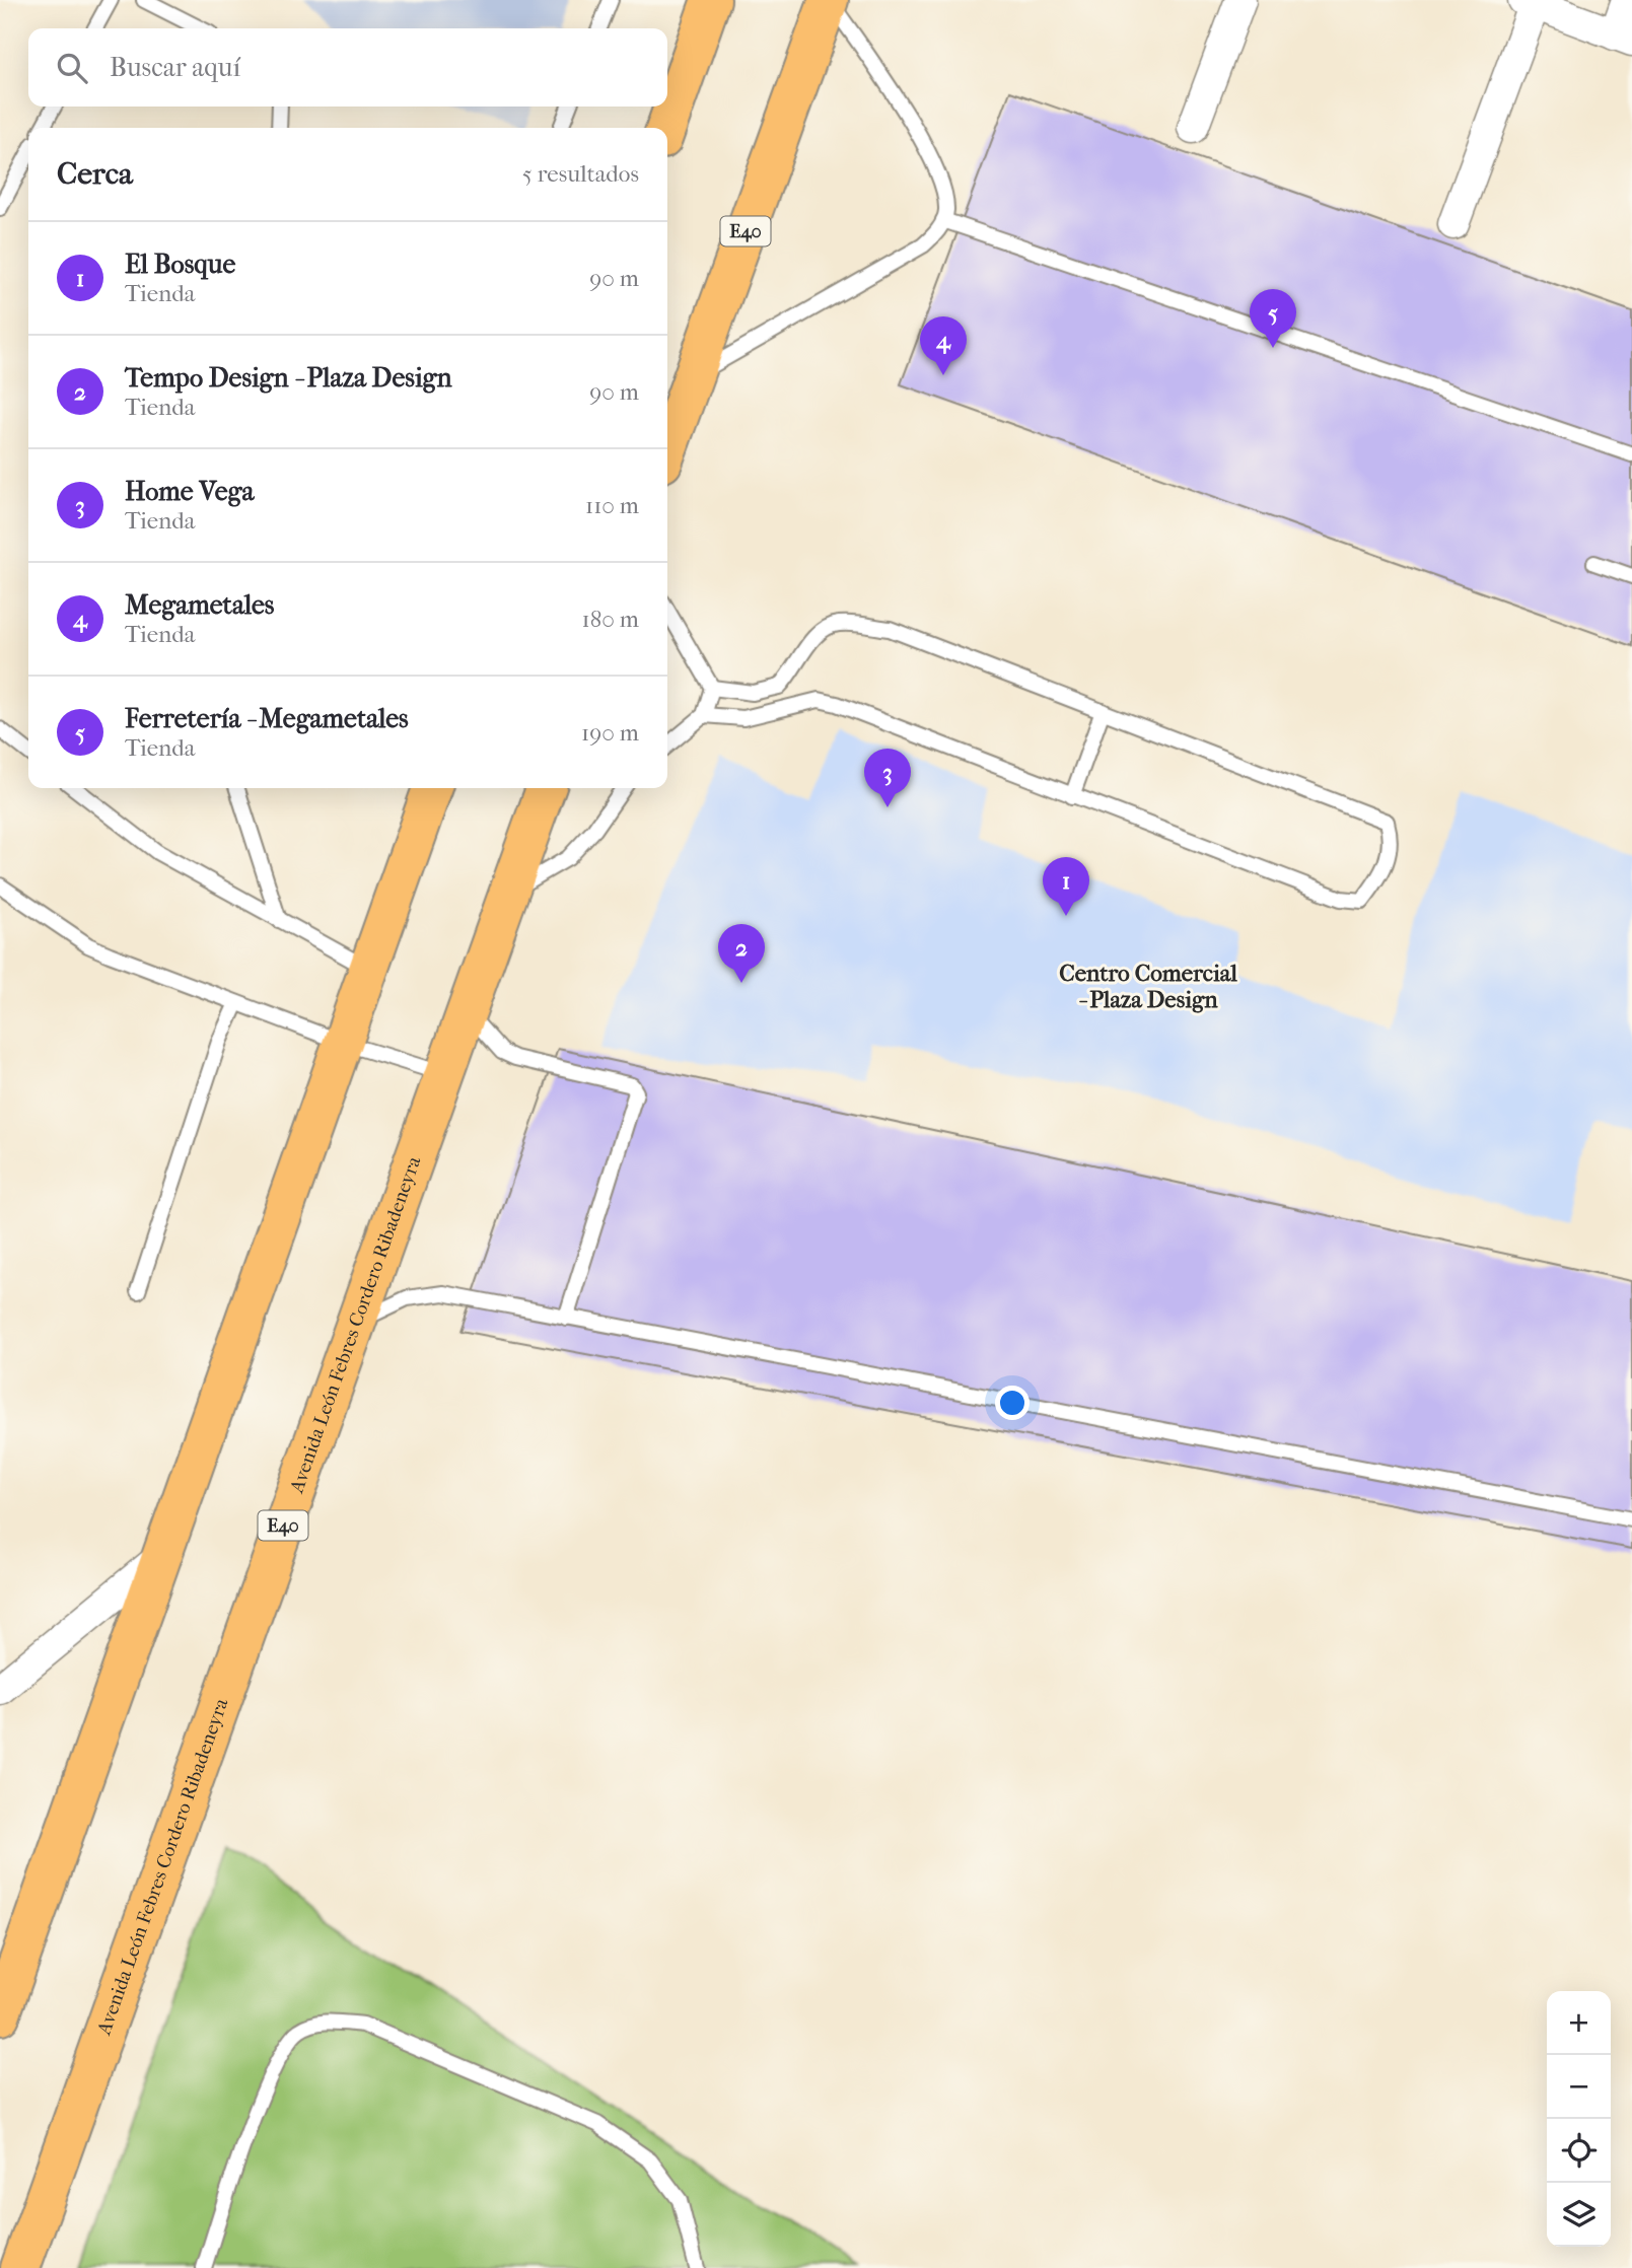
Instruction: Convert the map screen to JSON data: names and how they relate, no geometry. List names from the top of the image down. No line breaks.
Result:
{"streets":{"highway":["E40","Avenida León Febres Cordero Ribadeneyra"]},"districts":["Centro Comercial - Plaza Design"],"page":{"search":"Buscar aquí","heading":["Cerca","5 resultados"],"list":[{"mark":"1","name":"El Bosque","note":"Tienda","value":"90 m"},{"mark":"2","name":"Tempo Design - Plaza Design","note":"Tienda","value":"90 m"},{"mark":"3","name":"Home Vega","note":"Tienda","value":"110 m"},{"mark":"4","name":"Megametales","note":"Tienda","value":"180 m"},{"mark":"5","name":"Ferretería - Megametales","note":"Tienda","value":"190 m"}],"pins":["5","4","3","1","2"],"map_buttons":["+","−"]}}
